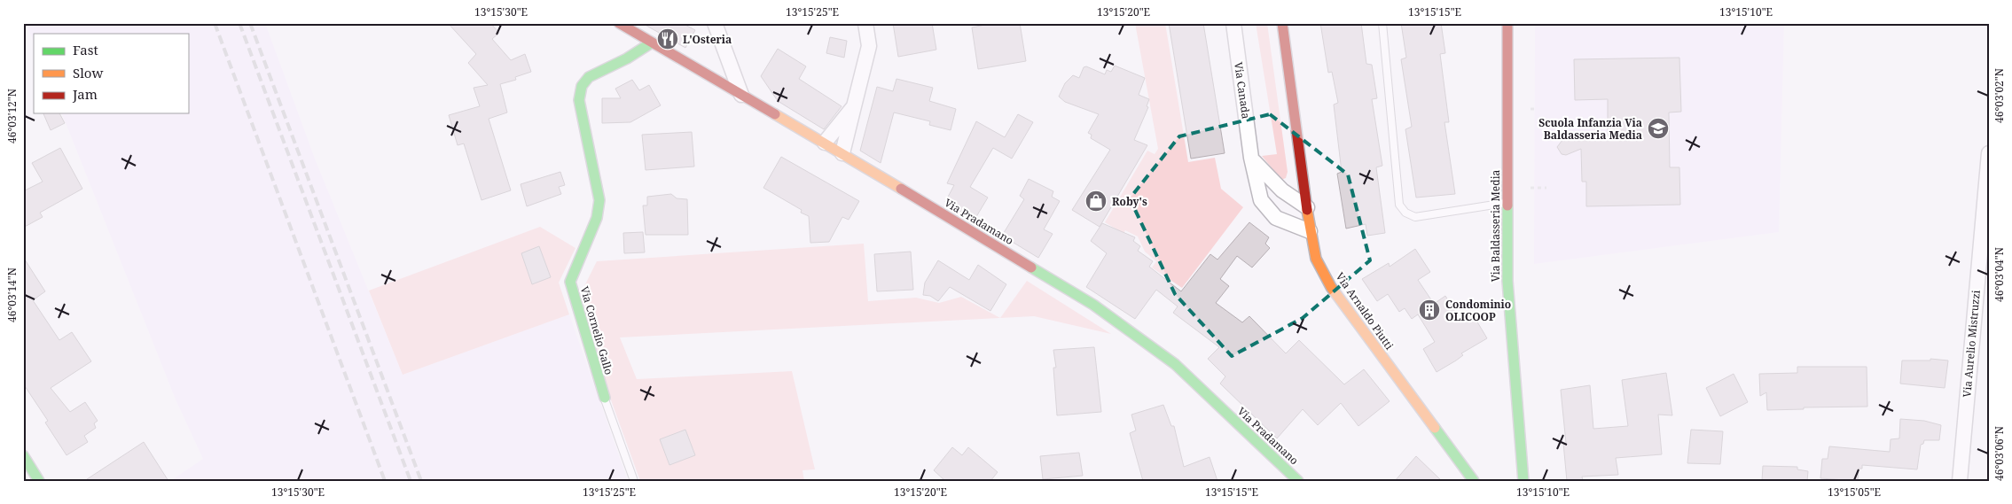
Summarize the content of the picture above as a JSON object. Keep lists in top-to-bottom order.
{
  "streets": {
    "street": [
      "Via Canada",
      "Via Pradamano",
      "Via Baldasseria Media",
      "Via Arnaldo Piutti",
      "Via Cornelio Gallo",
      "Via Aurelio Mistruzzi"
    ]
  },
  "crossings": [
    ["Via Canada", "Via Arnaldo Piutti"],
    ["Via Pradamano", "Via Cornelio Gallo"]
  ],
  "places": {
    "restaurant": ["L'Osteria"],
    "school or university": ["Scuola Infanzia Via Baldasseria Media"],
    "shop": ["Roby's"],
    "building": ["Condominio OLICOOP"]
  },
  "legend": ["Fast", "Slow", "Jam"],
  "coordinates": [
    "13°15'30\"E",
    "13°15'25\"E",
    "13°15'20\"E",
    "13°15'15\"E",
    "13°15'10\"E",
    "46°03'02\"N",
    "46°03'12\"N",
    "46°03'04\"N",
    "46°03'14\"N",
    "46°03'06\"N",
    "13°15'05\"E"
  ]
}
